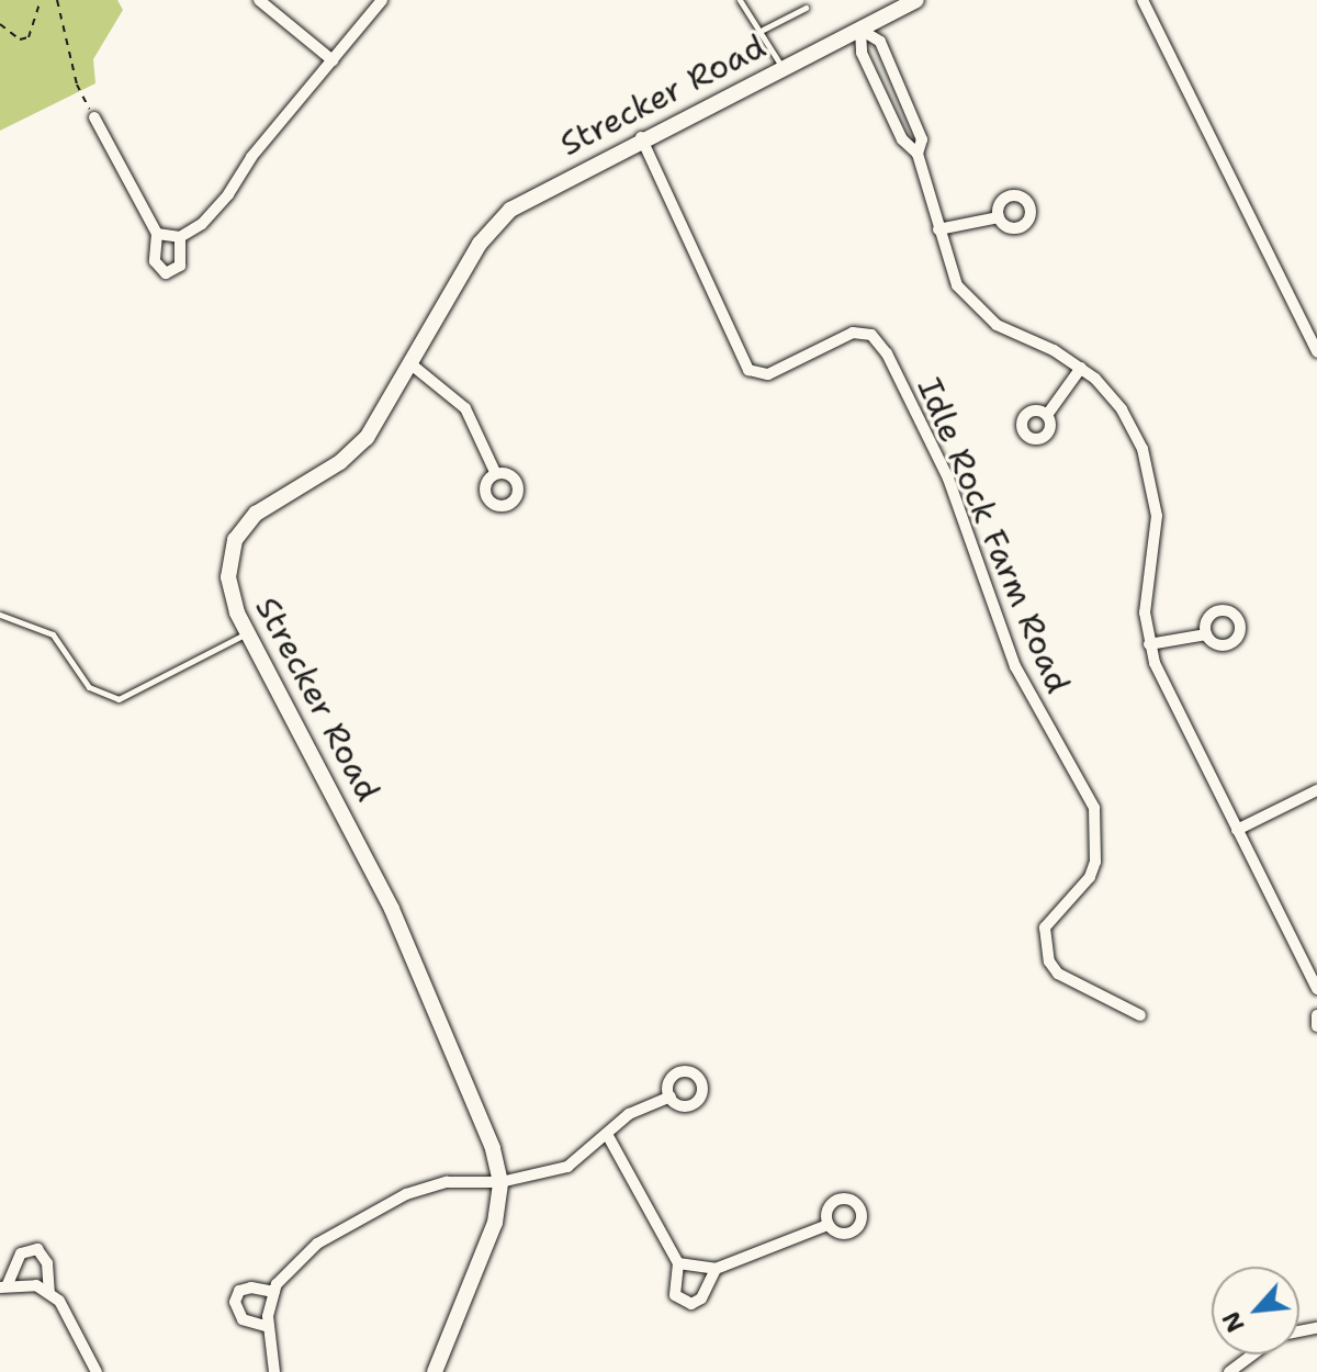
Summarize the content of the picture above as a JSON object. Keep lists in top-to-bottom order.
{
  "streets": {
    "street": ["Strecker Road", "Idle Rock Farm Road"]
  },
  "crossings": [
    ["Strecker Road", "Idle Rock Farm Road"]
  ],
  "north": "bottom left"
}
